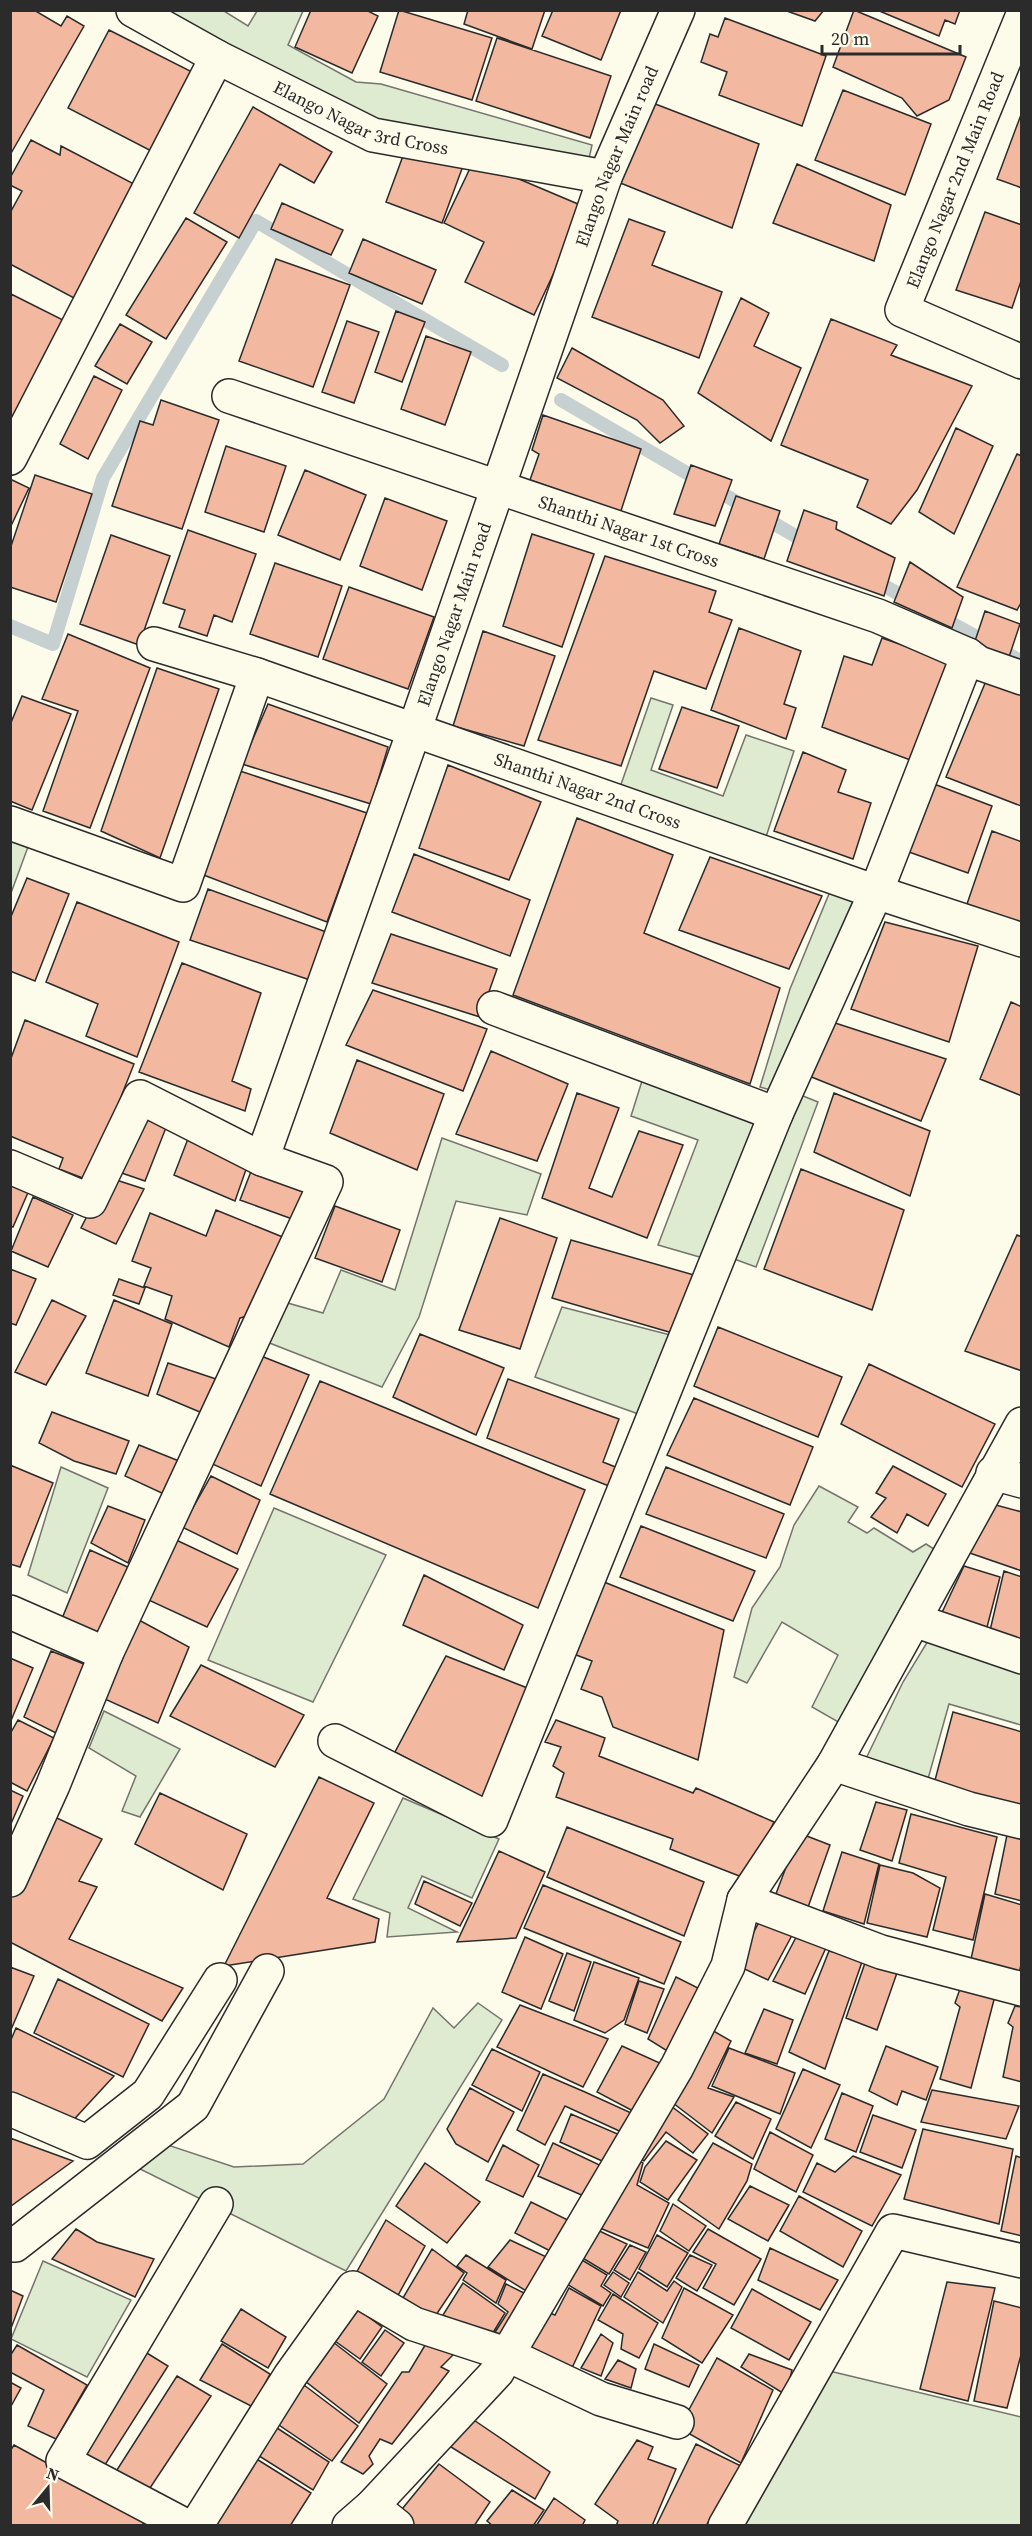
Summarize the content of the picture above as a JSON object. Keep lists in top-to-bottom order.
{
  "streets": {
    "street": [
      "Elango Nagar 3rd Cross",
      "Elango Nagar Main road",
      "Elango Nagar 2nd Main Road",
      "Shanthi Nagar 1st Cross",
      "Shanthi Nagar 2nd Cross"
    ]
  },
  "crossings": [
    ["Elango Nagar 3rd Cross", "Elango Nagar Main road"],
    ["Elango Nagar Main road", "Shanthi Nagar 1st Cross"],
    ["Elango Nagar Main road", "Shanthi Nagar 2nd Cross"]
  ],
  "scale_bar": "20 m",
  "north": "top"
}
